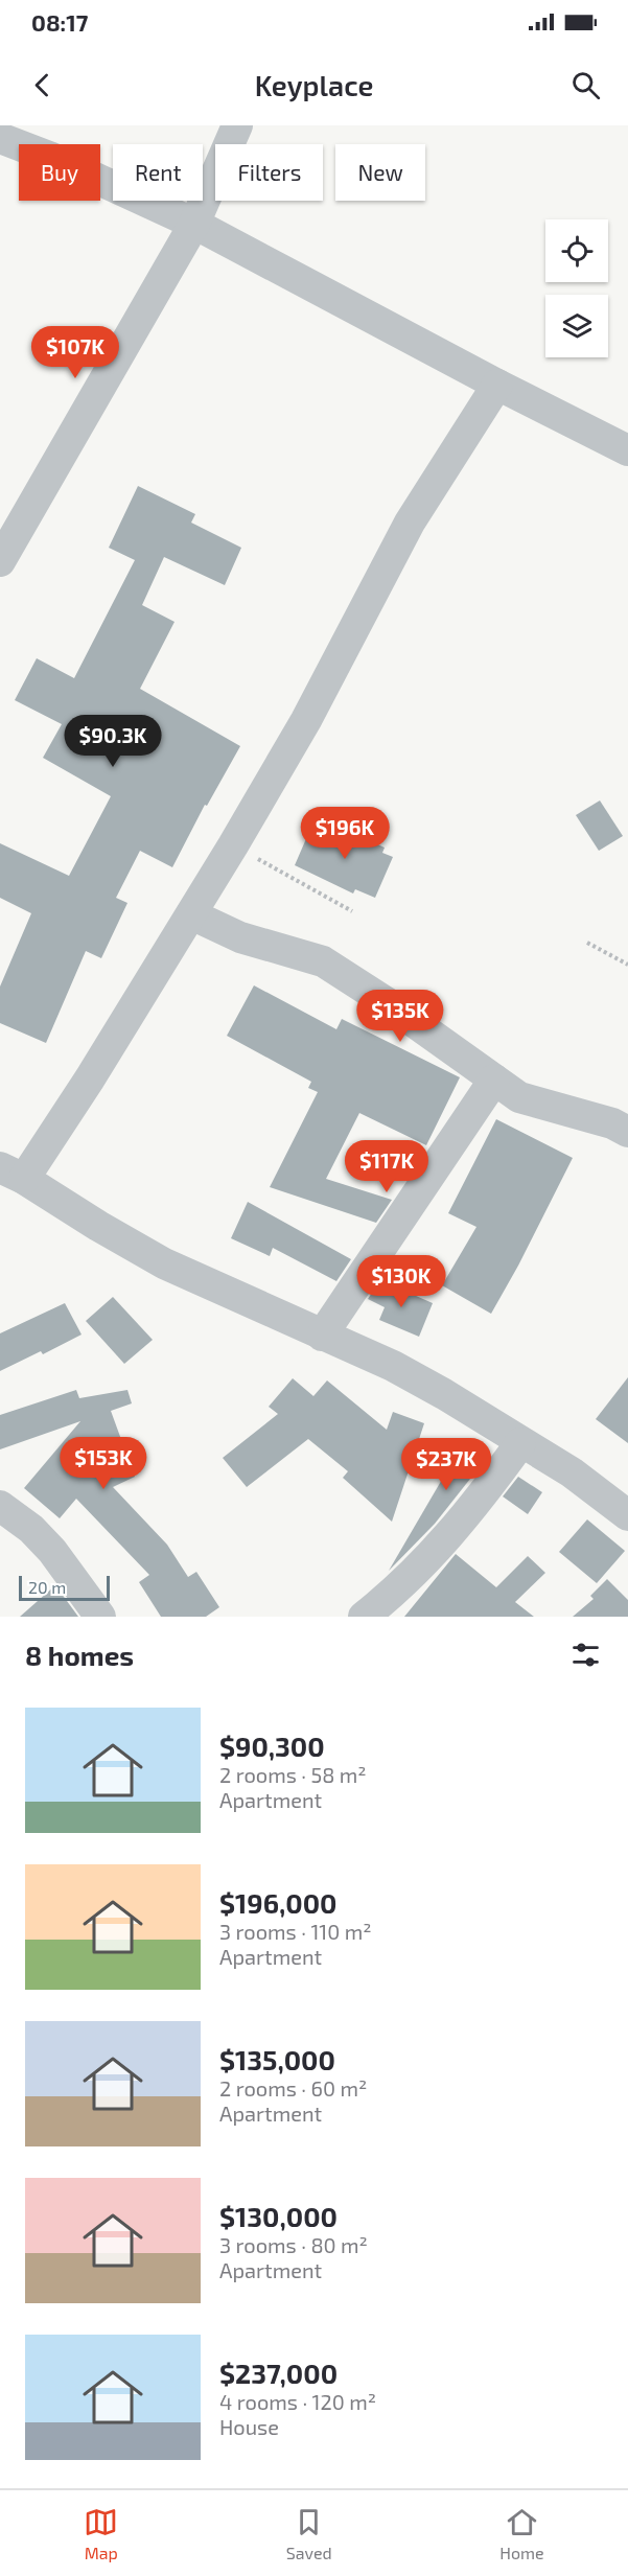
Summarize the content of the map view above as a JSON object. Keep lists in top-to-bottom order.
{
  "scale_bar": "20 m",
  "page": {
    "status": "08:17",
    "header": "Keyplace",
    "chip": [
      "Buy",
      "Rent",
      "Filters",
      "New"
    ],
    "price": [
      "$107K",
      "$90.3K",
      "$196K",
      "$135K",
      "$117K",
      "$130K",
      "$153K",
      "$237K"
    ],
    "scale": "20 m",
    "heading": "8 homes",
    "list": [
      {
        "name": "$90,300",
        "note": "2 rooms · 58 m² · Apartment"
      },
      {
        "name": "$196,000",
        "note": "3 rooms · 110 m² · Apartment"
      },
      {
        "name": "$135,000",
        "note": "2 rooms · 60 m² · Apartment"
      },
      {
        "name": "$130,000",
        "note": "3 rooms · 80 m² · Apartment"
      },
      {
        "name": "$237,000",
        "note": "4 rooms · 120 m² · House"
      }
    ],
    "tabs": ["Map", "Saved", "Home"]
  }
}
